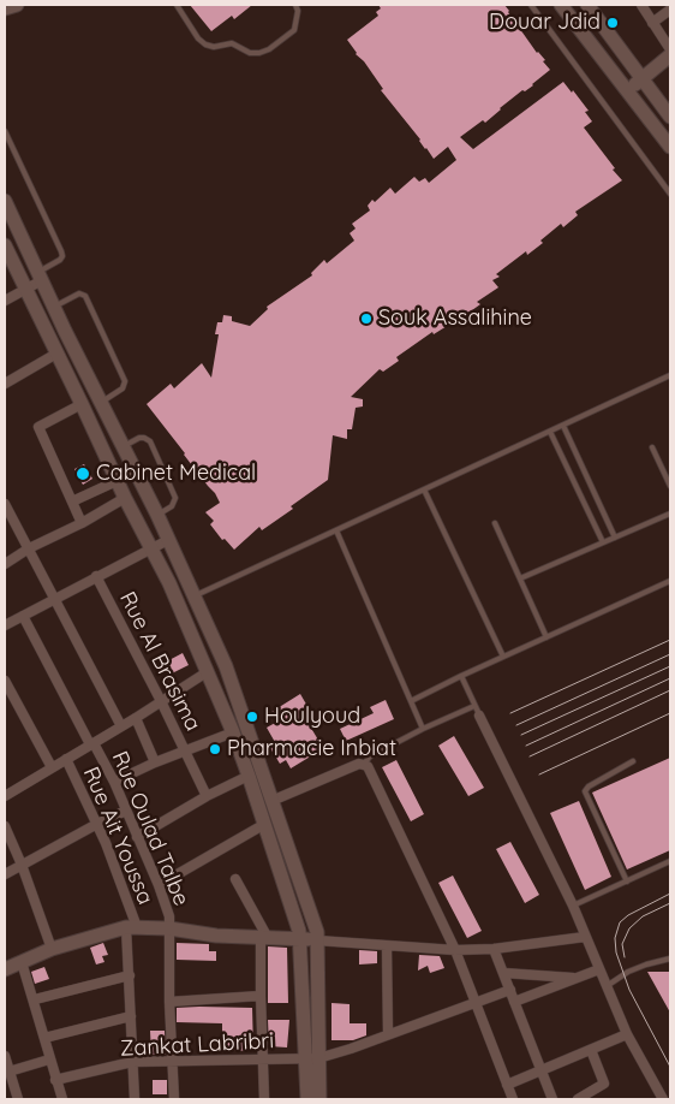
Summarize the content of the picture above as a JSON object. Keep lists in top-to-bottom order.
{
  "streets": {
    "street": [
      "Rue Al Brasima",
      "Rue Oulad Talbe",
      "Rue Ait Youssa",
      "Zankat Labribri"
    ]
  },
  "crossings": [
    ["Rue Oulad Talbe", "Zankat Labribri"],
    ["Rue Ait Youssa", "Zankat Labribri"]
  ],
  "places": [
    "Douar Jdid",
    "Souk Assalihine",
    "Cabinet Medical",
    "Houlyoud",
    "Pharmacie Inbiat"
  ]
}
